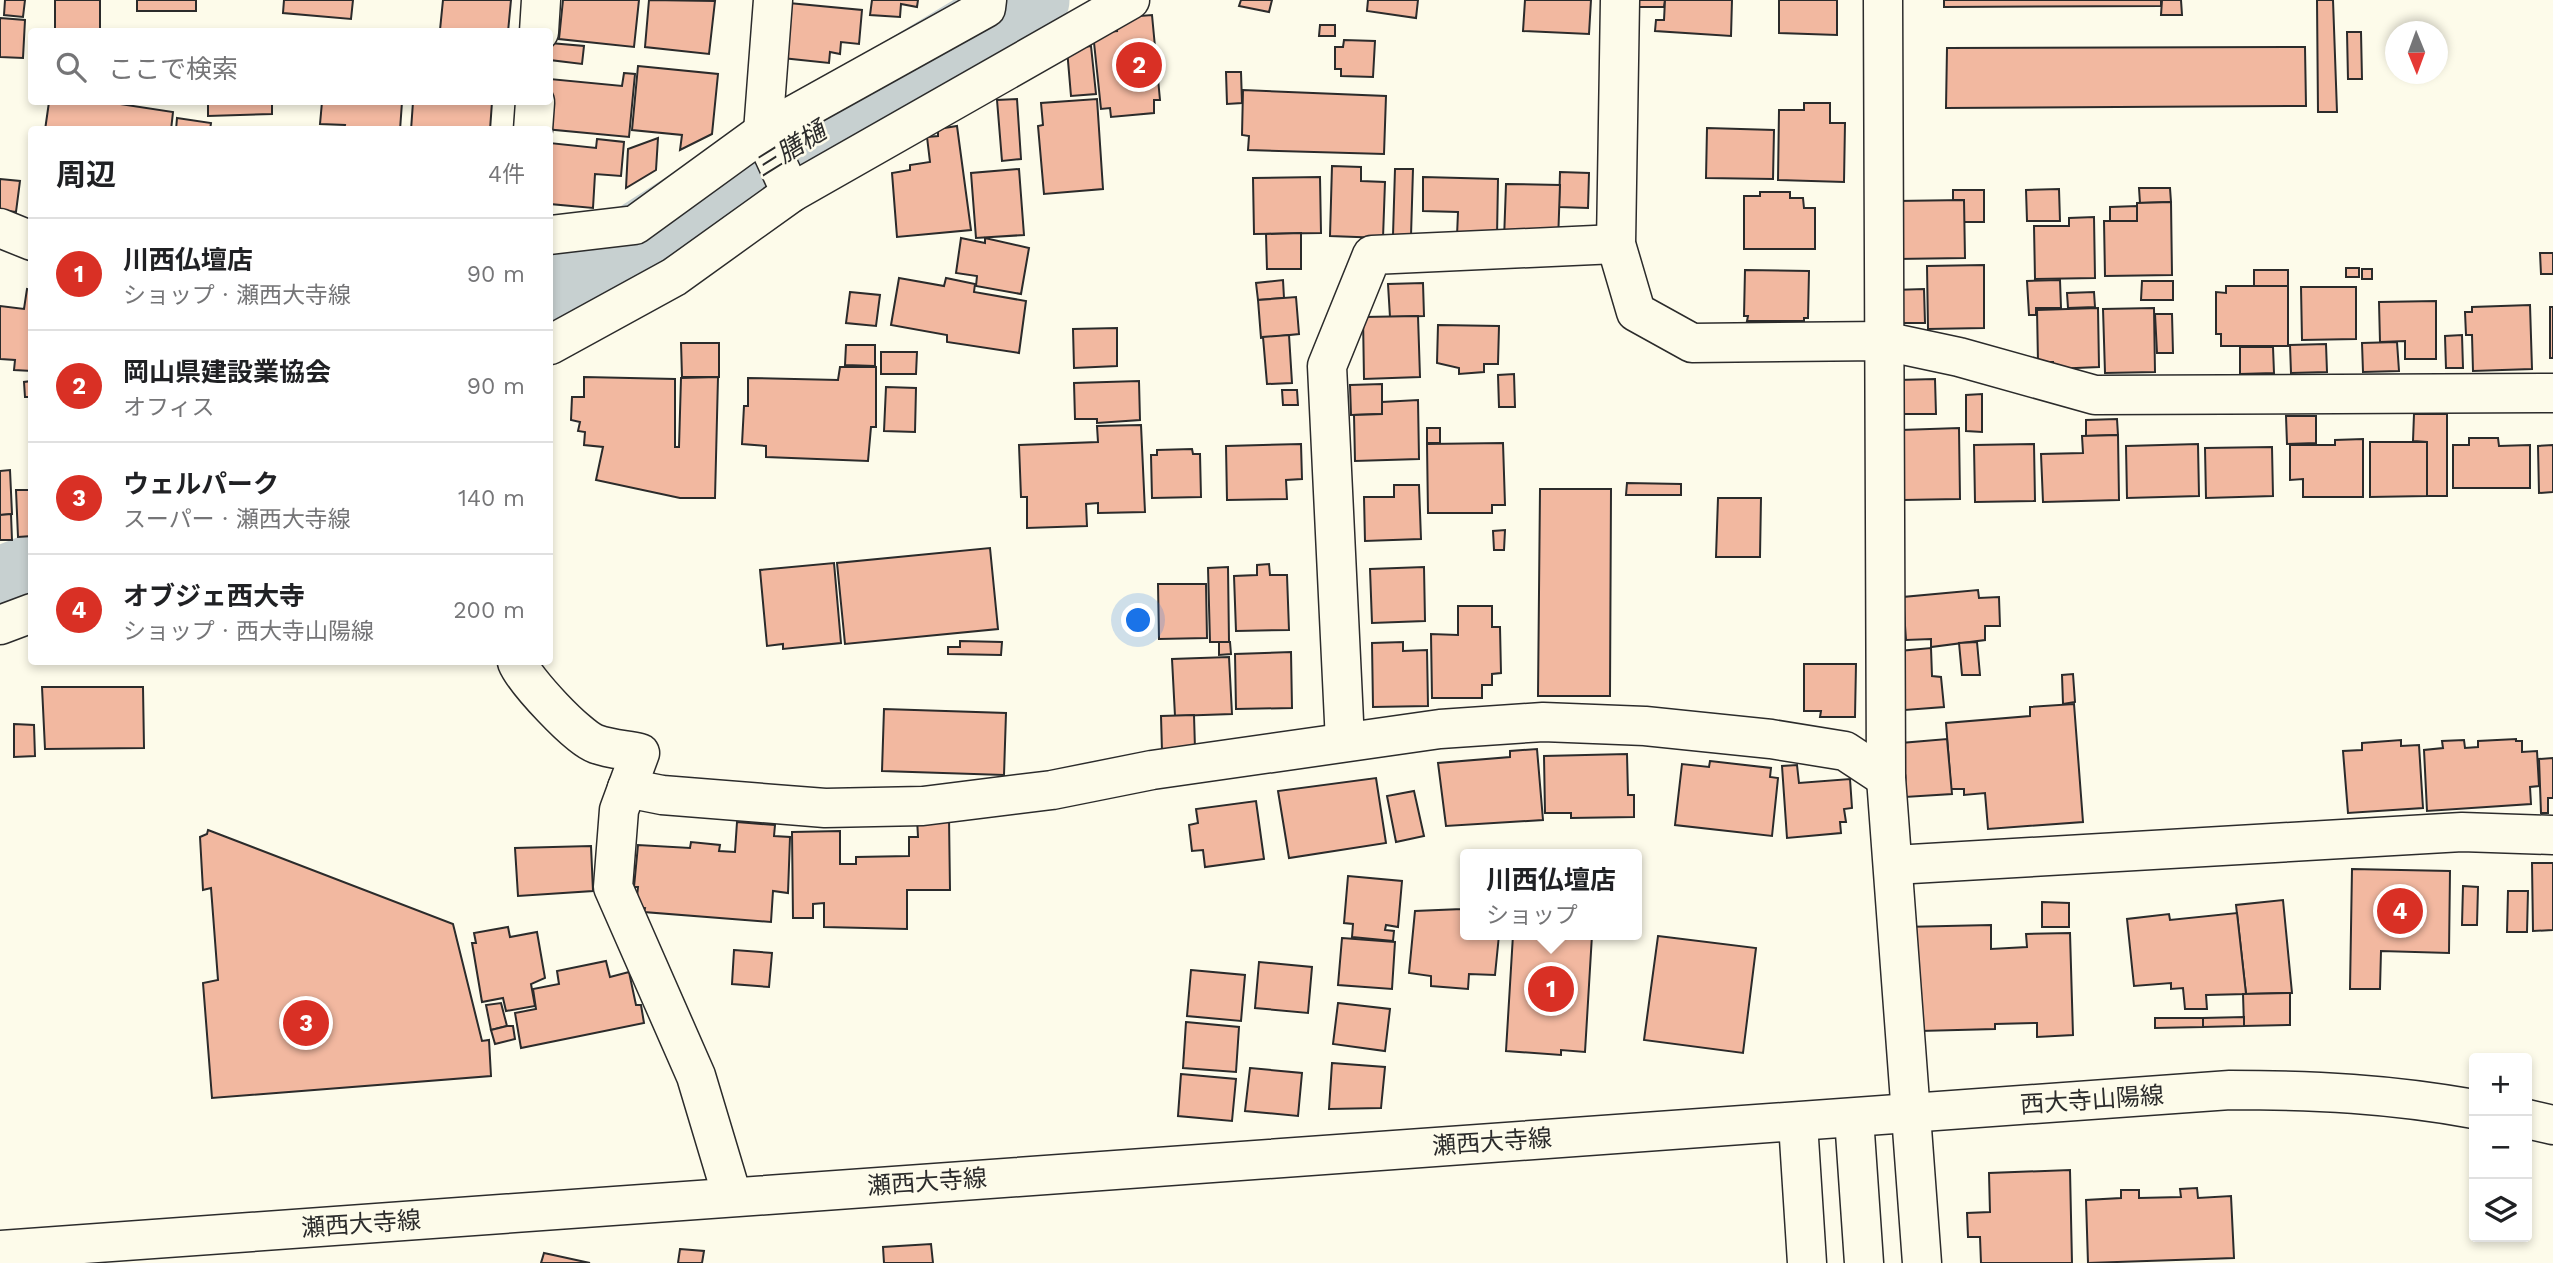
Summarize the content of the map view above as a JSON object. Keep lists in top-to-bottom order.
{
  "streets": {
    "street": ["西大寺山陽線", "瀬西大寺線"]
  },
  "crossings": [
    ["西大寺山陽線", "瀬西大寺線"]
  ],
  "water": ["三膳樋"],
  "north": "bottom",
  "page": {
    "search": "ここで検索",
    "pins": [
      "2",
      "4",
      "1",
      "3"
    ],
    "heading": ["周辺", "4件"],
    "list": [
      {
        "mark": "1",
        "name": "川西仏壇店",
        "note": "ショップ · 瀬西大寺線",
        "value": "90 m"
      },
      {
        "mark": "2",
        "name": "岡山県建設業協会",
        "note": "オフィス",
        "value": "90 m"
      },
      {
        "mark": "3",
        "name": "ウェルパーク",
        "note": "スーパー · 瀬西大寺線",
        "value": "140 m"
      },
      {
        "mark": "4",
        "name": "オブジェ西大寺",
        "note": "ショップ · 西大寺山陽線",
        "value": "200 m"
      }
    ],
    "popup": ["川西仏壇店", "ショップ"],
    "map_buttons": ["+", "−"]
  }
}
